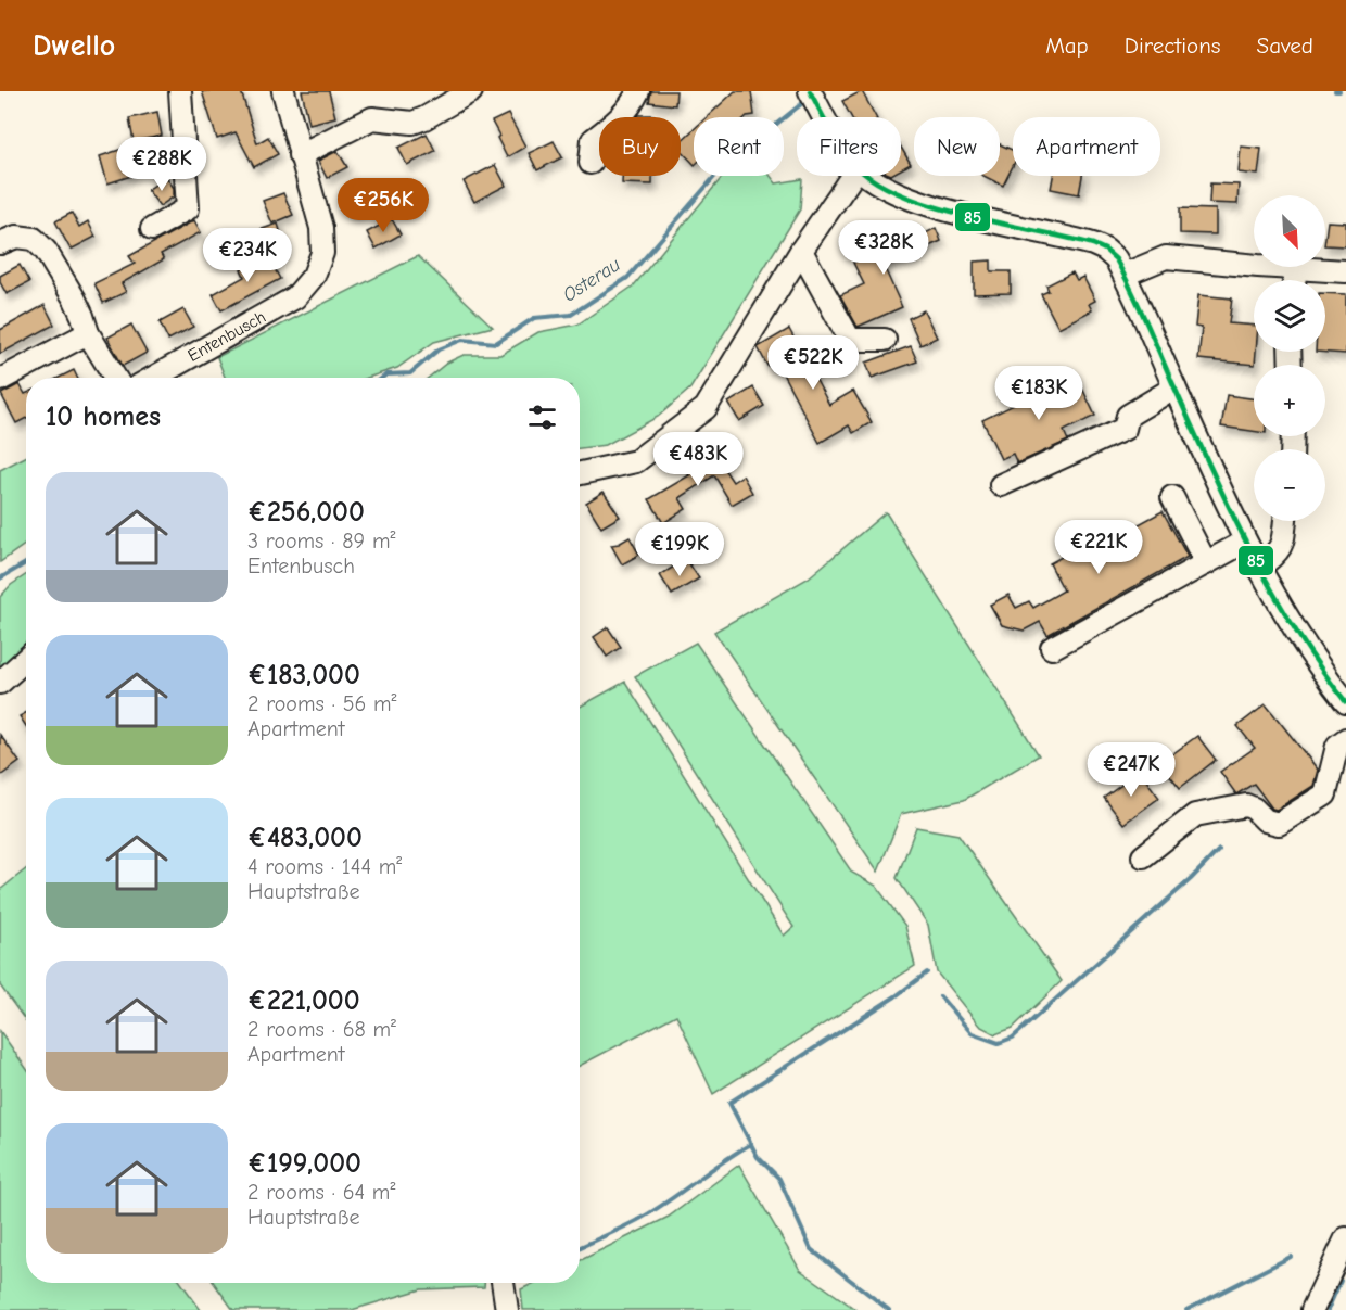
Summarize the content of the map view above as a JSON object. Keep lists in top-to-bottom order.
{
  "streets": {
    "street": ["Entenbusch"]
  },
  "water": ["Osterau"],
  "lines": ["transit line 85"],
  "north": "bottom right",
  "page": {
    "header": "Dwello",
    "nav": ["Map", "Directions", "Saved"],
    "chip": [
      "Buy",
      "Rent",
      "Filters",
      "New",
      "Apartment"
    ],
    "price": [
      "€288K",
      "€256K",
      "€328K",
      "€234K",
      "€522K",
      "€183K",
      "€483K",
      "€221K",
      "€199K",
      "€247K"
    ],
    "map_buttons": ["+", "−"],
    "heading": "10 homes",
    "list": [
      {
        "name": "€256,000",
        "note": "3 rooms · 89 m² · Entenbusch"
      },
      {
        "name": "€183,000",
        "note": "2 rooms · 56 m² · Apartment"
      },
      {
        "name": "€483,000",
        "note": "4 rooms · 144 m² · Hauptstraße"
      },
      {
        "name": "€221,000",
        "note": "2 rooms · 68 m² · Apartment"
      },
      {
        "name": "€199,000",
        "note": "2 rooms · 64 m² · Hauptstraße"
      }
    ]
  }
}
